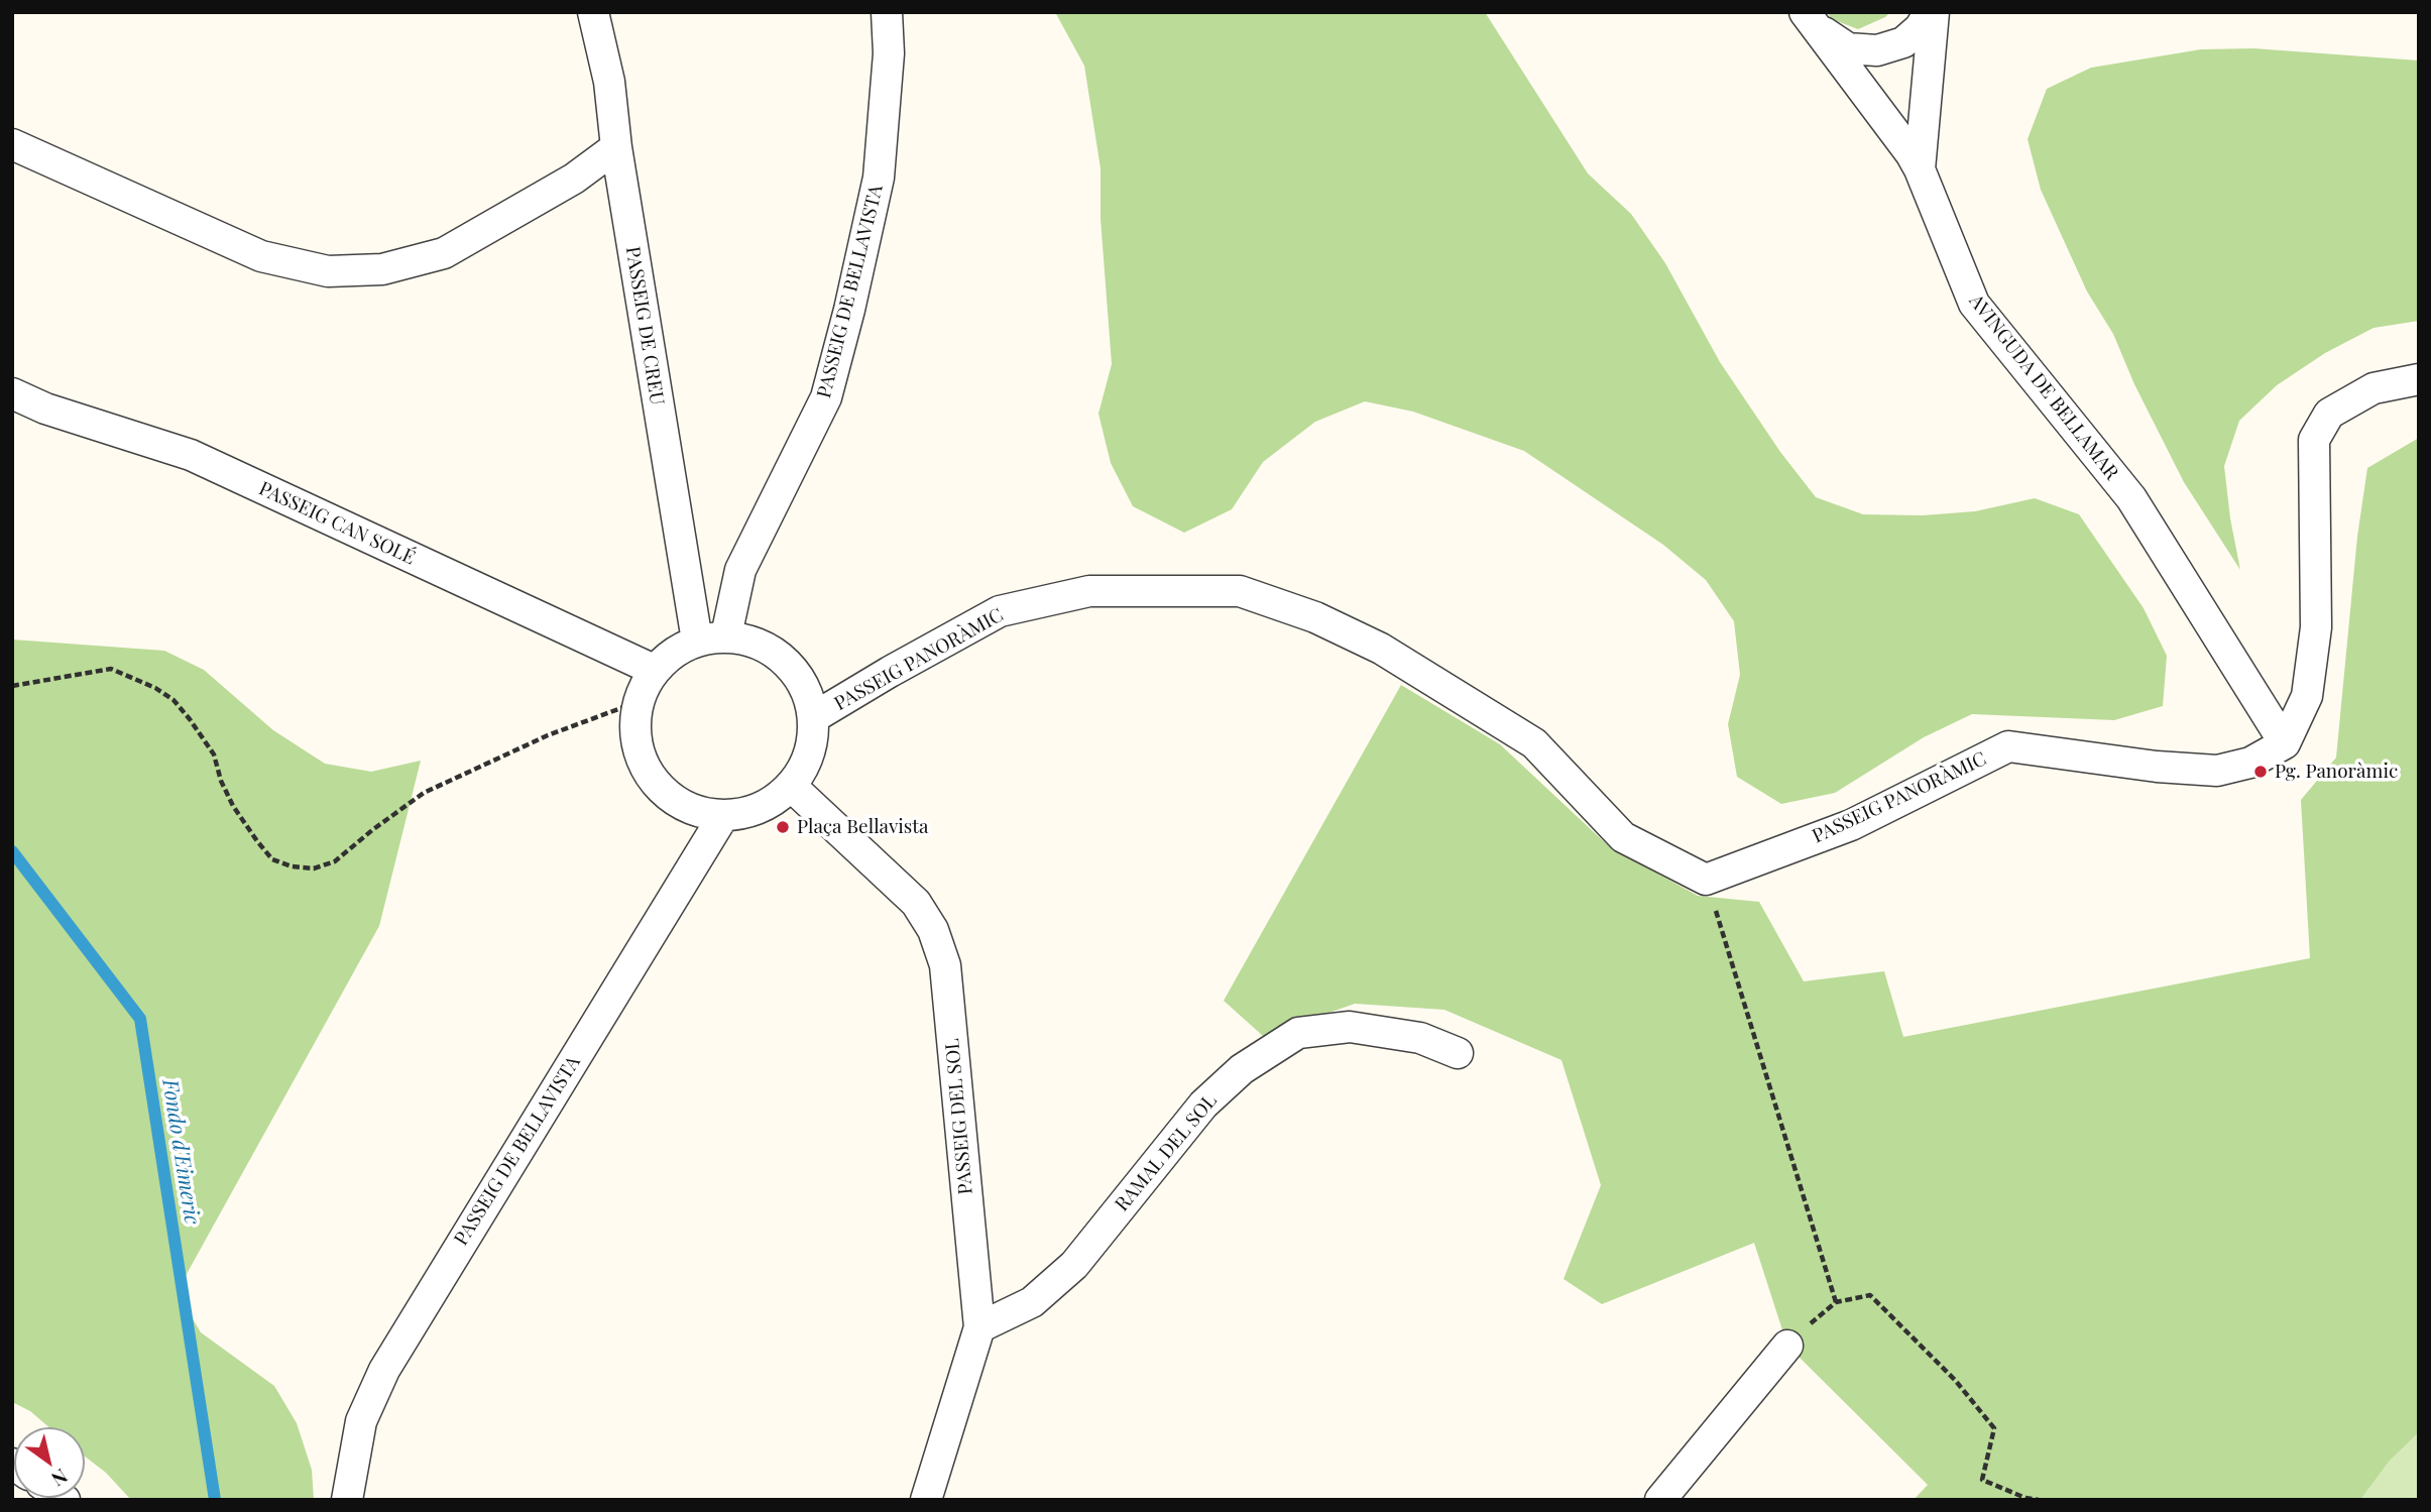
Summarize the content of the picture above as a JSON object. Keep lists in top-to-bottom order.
{
  "streets": {
    "street": [
      "PASSEIG DE BELLAVISTA",
      "PASSEIG DE CREU",
      "AVINGUDA DE BELLAMAR",
      "PASSEIG CAN SOLÉ",
      "PASSEIG PANORÀMIC",
      "PASSEIG DEL SOL",
      "RAMAL DEL SOL"
    ]
  },
  "crossings": [
    ["PASSEIG DE BELLAVISTA", "PASSEIG DE CREU"],
    ["PASSEIG DE BELLAVISTA", "PASSEIG CAN SOLÉ"],
    ["PASSEIG DE BELLAVISTA", "PASSEIG PANORÀMIC"],
    ["PASSEIG DE BELLAVISTA", "PASSEIG DEL SOL"],
    ["PASSEIG DE CREU", "PASSEIG CAN SOLÉ"],
    ["PASSEIG DE CREU", "PASSEIG PANORÀMIC"],
    ["PASSEIG DE CREU", "PASSEIG DEL SOL"],
    ["AVINGUDA DE BELLAMAR", "PASSEIG PANORÀMIC"],
    ["PASSEIG CAN SOLÉ", "PASSEIG PANORÀMIC"],
    ["PASSEIG CAN SOLÉ", "PASSEIG DEL SOL"],
    ["PASSEIG PANORÀMIC", "PASSEIG DEL SOL"],
    ["PASSEIG DEL SOL", "RAMAL DEL SOL"]
  ],
  "water": ["Fondo d'Eimeric"],
  "places": ["Pg. Panoràmic", "Plaça Bellavista"],
  "north": "bottom right"
}
